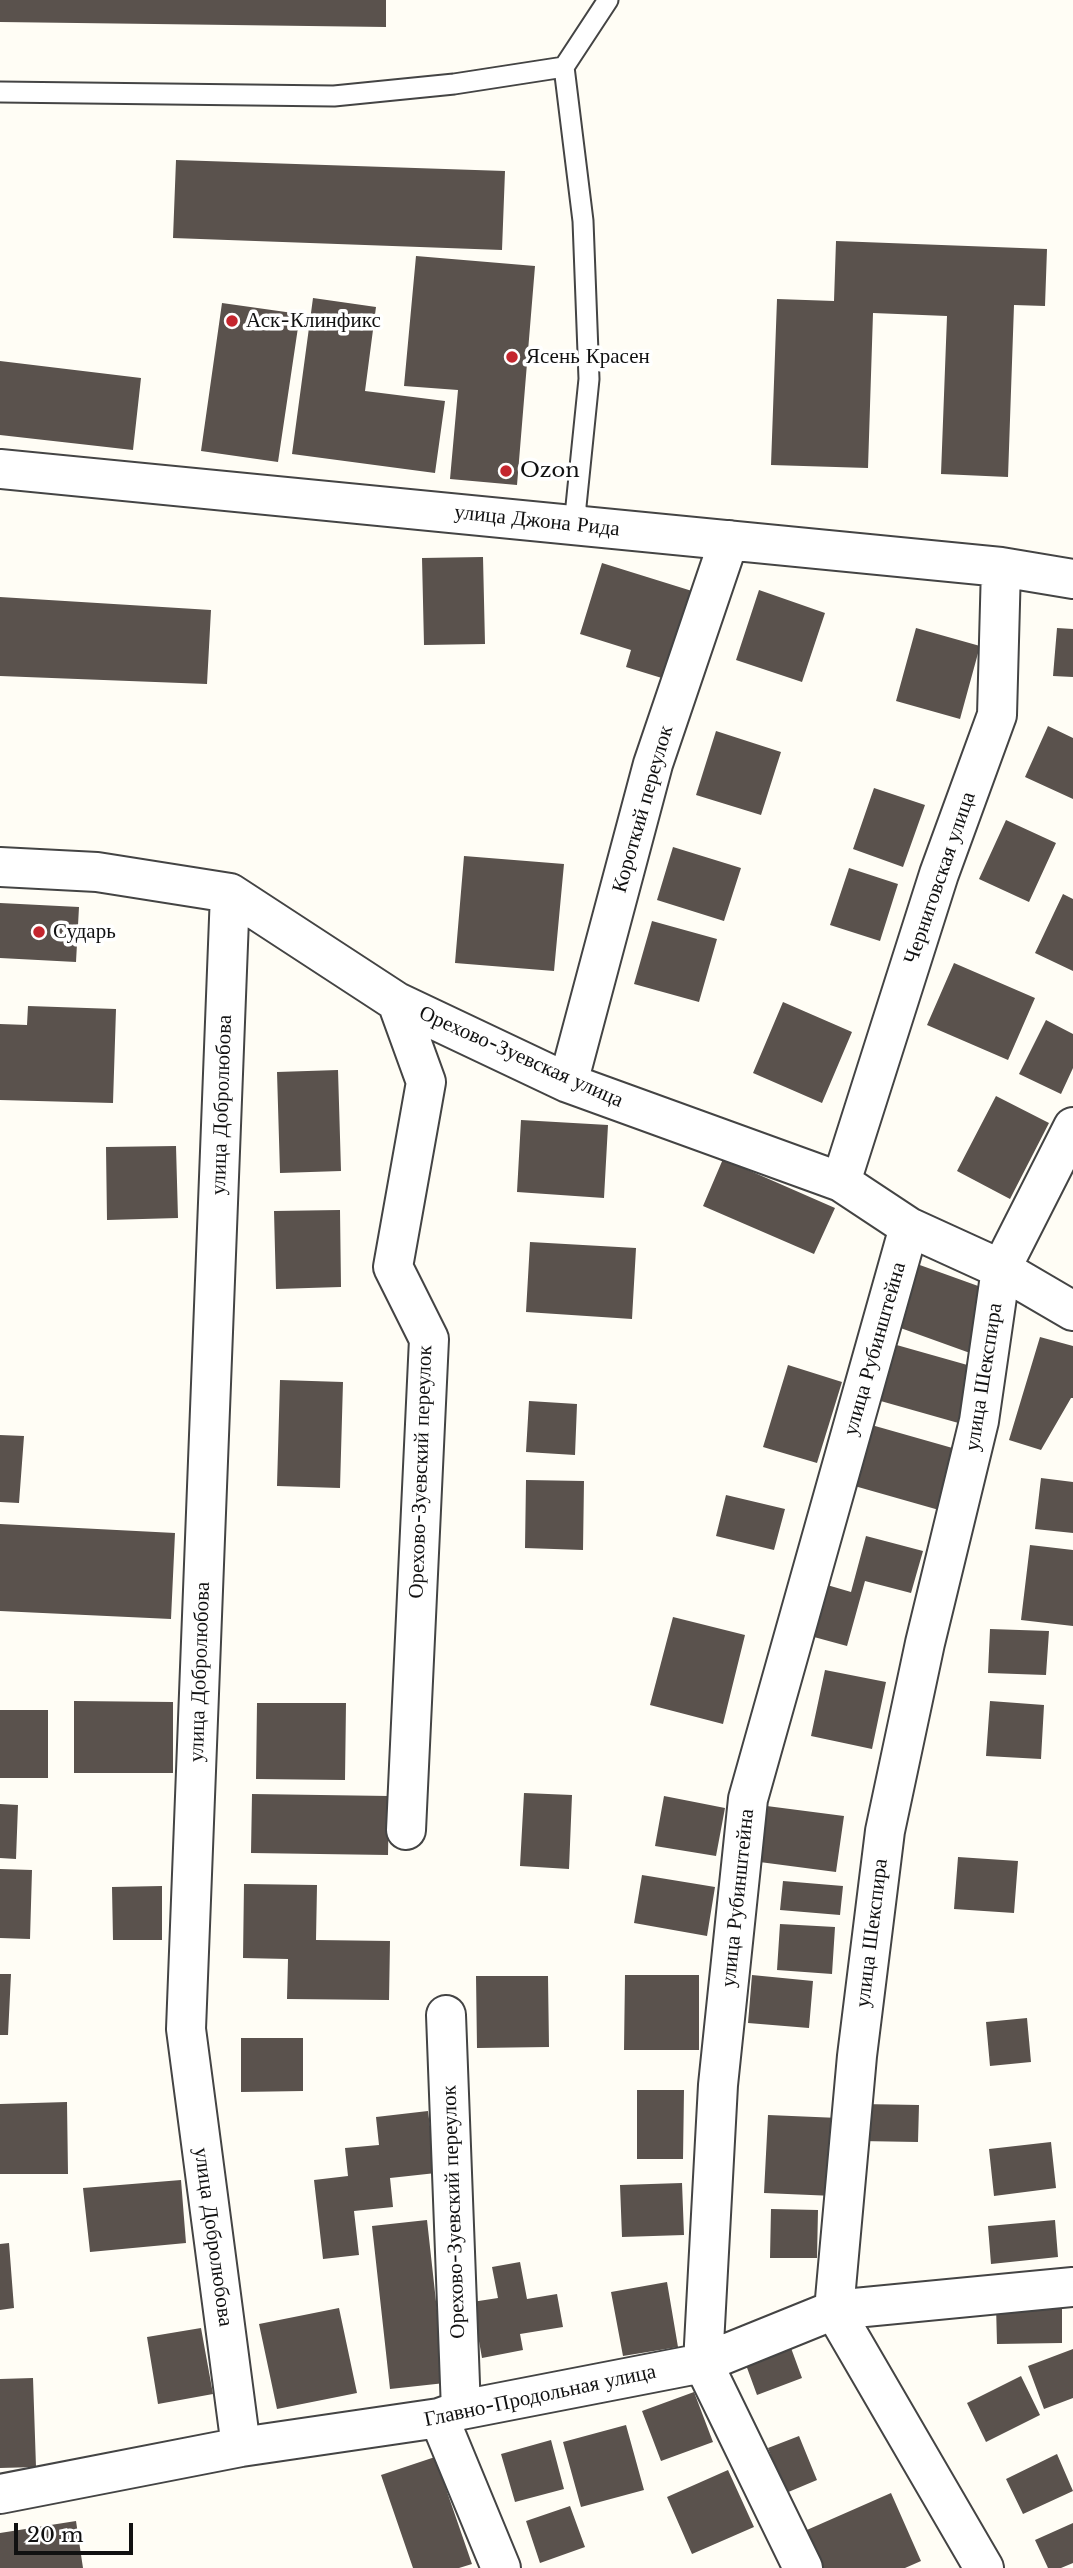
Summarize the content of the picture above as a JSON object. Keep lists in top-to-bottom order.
{
  "streets": {
    "street": [
      "улица Джона Рида",
      "Короткий переулок",
      "Черниговская улица",
      "Орехово-Зуевская улица",
      "улица Добролюбова",
      "улица Рубинштейна",
      "улица Шекспира",
      "Орехово-Зуевский переулок",
      "Главно-Продольная улица"
    ]
  },
  "crossings": [
    ["улица Джона Рида", "Короткий переулок"],
    ["улица Джона Рида", "Черниговская улица"],
    ["Короткий переулок", "Орехово-Зуевская улица"],
    ["Черниговская улица", "Орехово-Зуевская улица"],
    ["Орехово-Зуевская улица", "улица Добролюбова"],
    ["Орехово-Зуевская улица", "улица Рубинштейна"],
    ["Орехово-Зуевская улица", "улица Шекспира"],
    ["Орехово-Зуевская улица", "Орехово-Зуевский переулок"],
    ["улица Добролюбова", "Главно-Продольная улица"],
    ["улица Рубинштейна", "Главно-Продольная улица"],
    ["улица Шекспира", "Главно-Продольная улица"],
    ["Орехово-Зуевский переулок", "Главно-Продольная улица"]
  ],
  "places": [
    "Аск-Клинфикс",
    "Ясень Красен",
    "Ozon",
    "Сударь"
  ],
  "scale_bar": "20 m"
}
